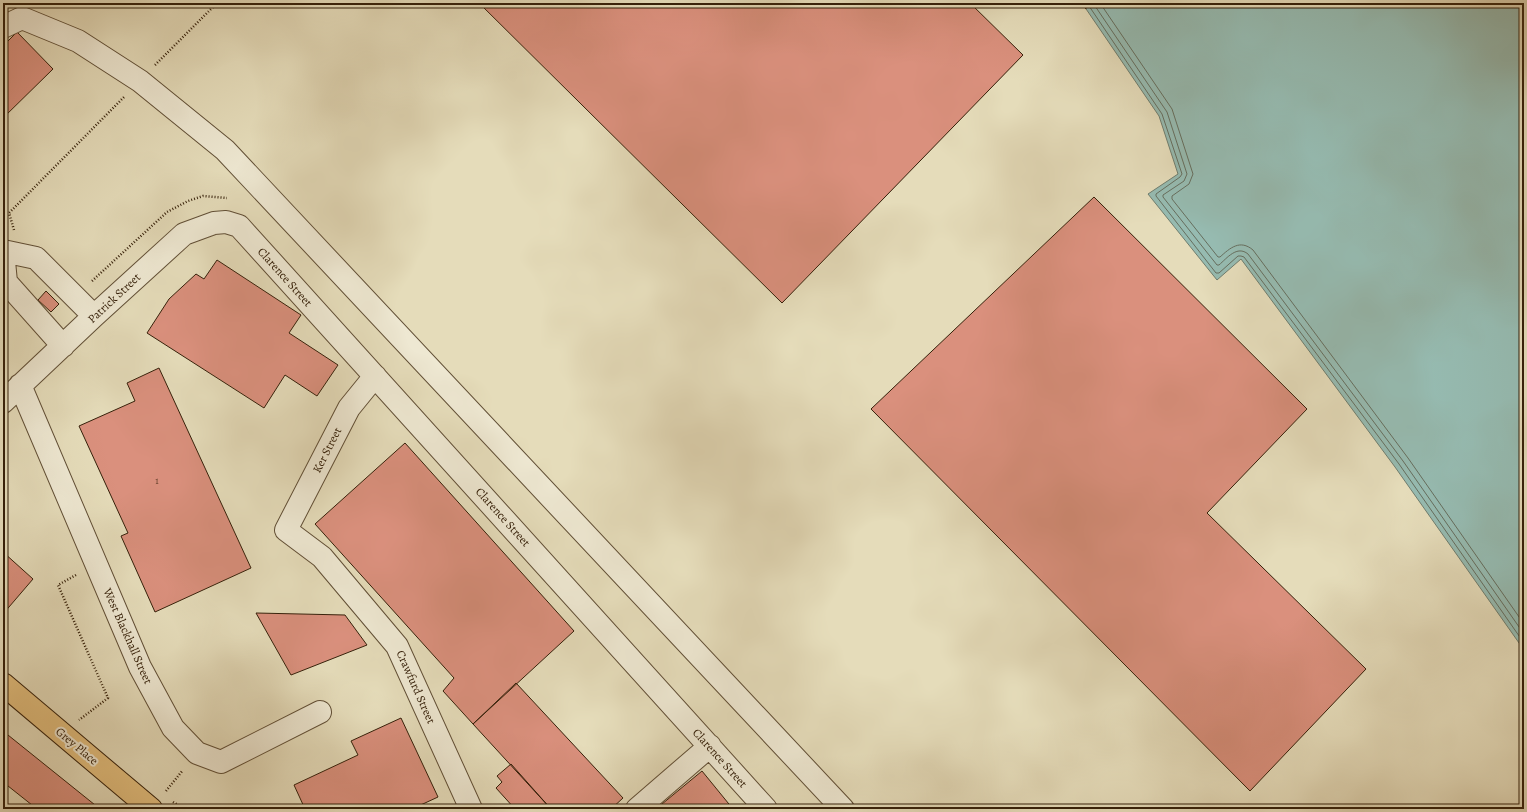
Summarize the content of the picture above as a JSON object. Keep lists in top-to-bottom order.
{
  "streets": {
    "main road": ["Grey Place"],
    "street": [
      "Clarence Street",
      "Patrick Street",
      "Ker Street",
      "West Blackhall Street",
      "Crawfurd Street"
    ]
  },
  "crossings": [
    ["Clarence Street", "Patrick Street"],
    ["Clarence Street", "Ker Street"],
    ["Patrick Street", "West Blackhall Street"],
    ["Ker Street", "Crawfurd Street"]
  ],
  "house_numbers": ["1"]
}
